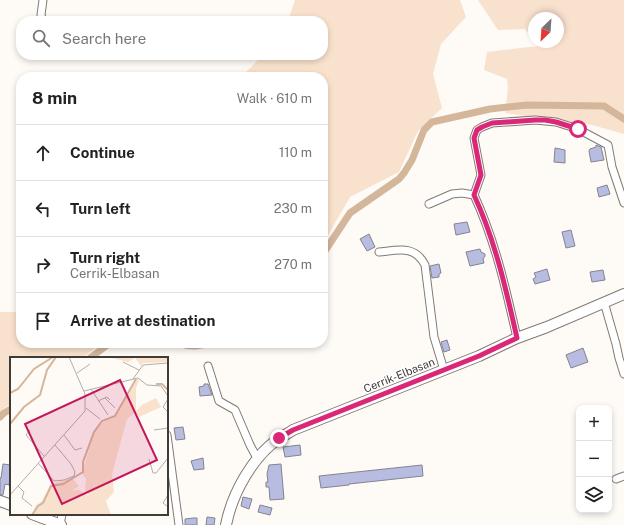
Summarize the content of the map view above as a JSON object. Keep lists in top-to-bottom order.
{
  "streets": {
    "main road": ["Cerrik-Elbasan"]
  },
  "north": "bottom left",
  "page": {
    "search": "Search here",
    "heading": ["8 min", "Walk · 610 m"],
    "list": [
      ["Continue", "110 m"],
      ["Turn left", "230 m"],
      ["Turn right", "Cerrik-Elbasan", "270 m"],
      "Arrive at destination"
    ],
    "map_buttons": ["+", "−"]
  }
}
